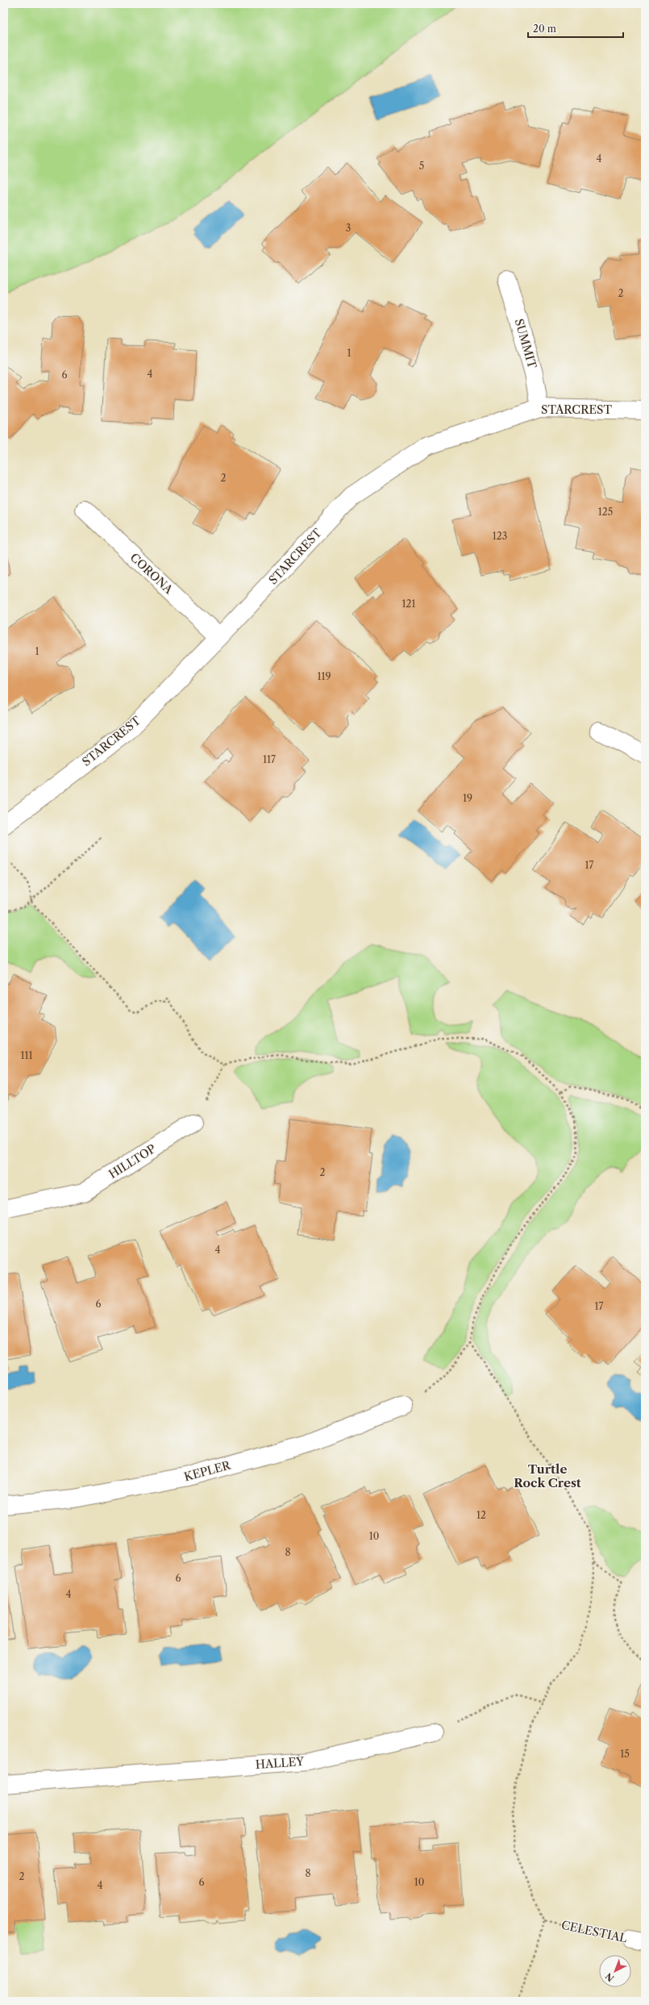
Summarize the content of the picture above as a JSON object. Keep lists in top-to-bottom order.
{
  "streets": {
    "street": [
      "SUMMIT",
      "STARCREST",
      "CORONA",
      "HILLTOP",
      "KEPLER",
      "HALLEY"
    ],
    "path": ["CELESTIAL"]
  },
  "crossings": [
    ["SUMMIT", "STARCREST"],
    ["STARCREST", "CORONA"]
  ],
  "districts": ["Turtle Rock Crest"],
  "house_numbers": [
    "4",
    "5",
    "3",
    "2",
    "1",
    "4",
    "6",
    "2",
    "125",
    "123",
    "121",
    "1",
    "119",
    "117",
    "19",
    "17",
    "111",
    "2",
    "4",
    "6",
    "17",
    "12",
    "10",
    "8",
    "6",
    "4",
    "15",
    "8",
    "2",
    "6",
    "10",
    "4"
  ],
  "scale_bar": "20 m",
  "north": "bottom left"
}
